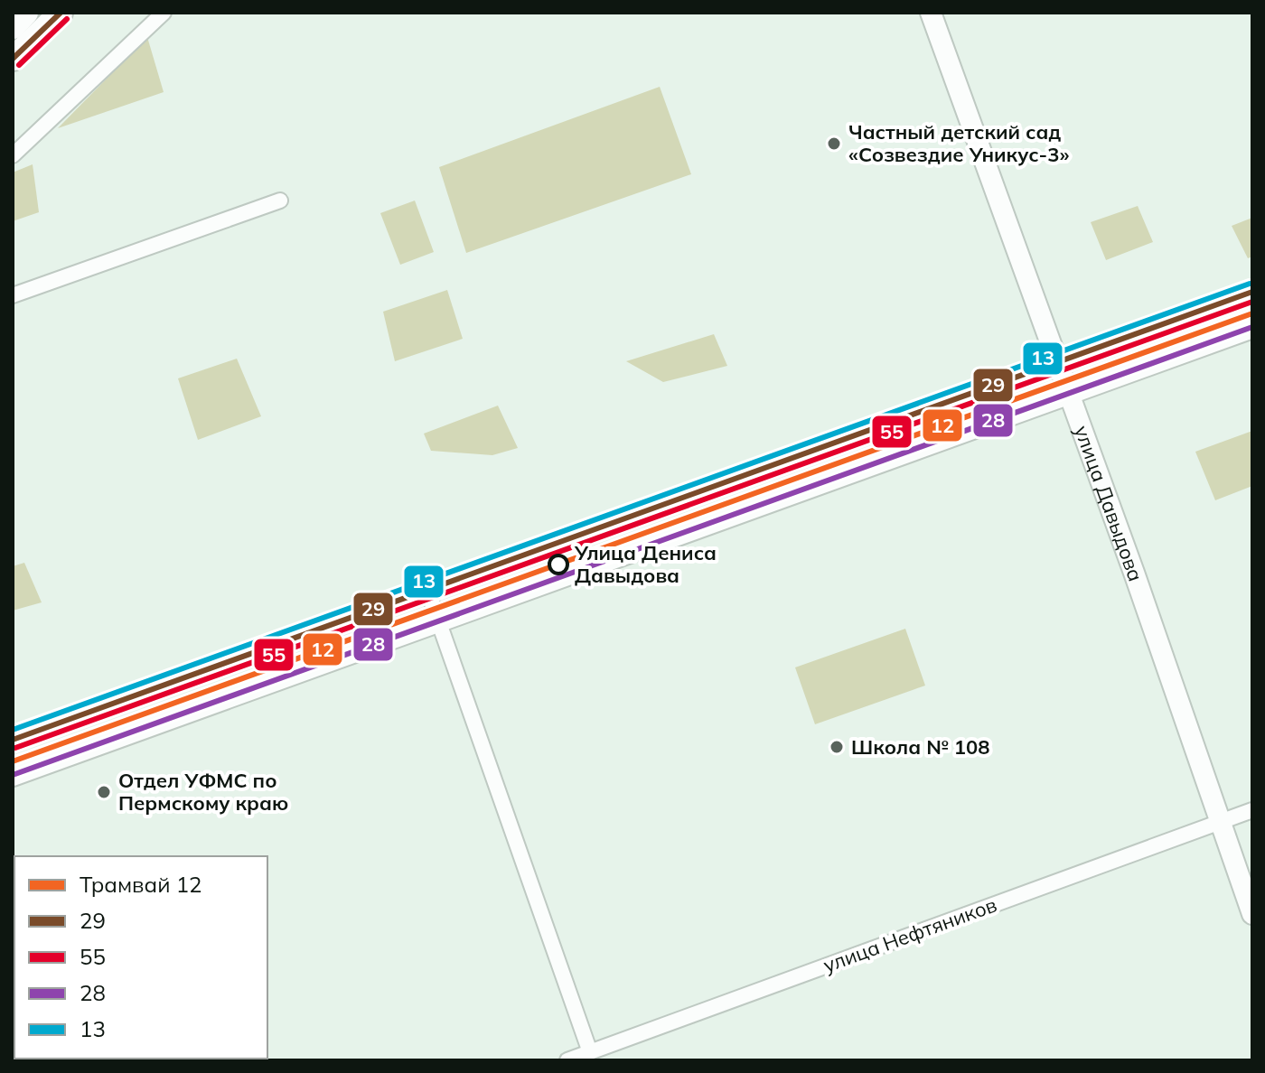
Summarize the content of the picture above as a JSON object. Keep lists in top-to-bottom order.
{
  "streets": {
    "street": ["улица Давыдова", "улица Нефтяников"]
  },
  "crossings": [
    ["улица Давыдова", "улица Нефтяников"]
  ],
  "places": [
    "Частный детский сад «Созвездие Уникус-3»",
    "Улица Дениса Давыдова",
    "Школа № 108",
    "Отдел УФМС по Пермскому краю"
  ],
  "lines": [
    "transit line 29",
    "transit line 55",
    "transit line 13",
    "tram line 12",
    "transit line 28"
  ],
  "legend": [
    "Трамвай 12",
    "29",
    "55",
    "28",
    "13"
  ]
}
